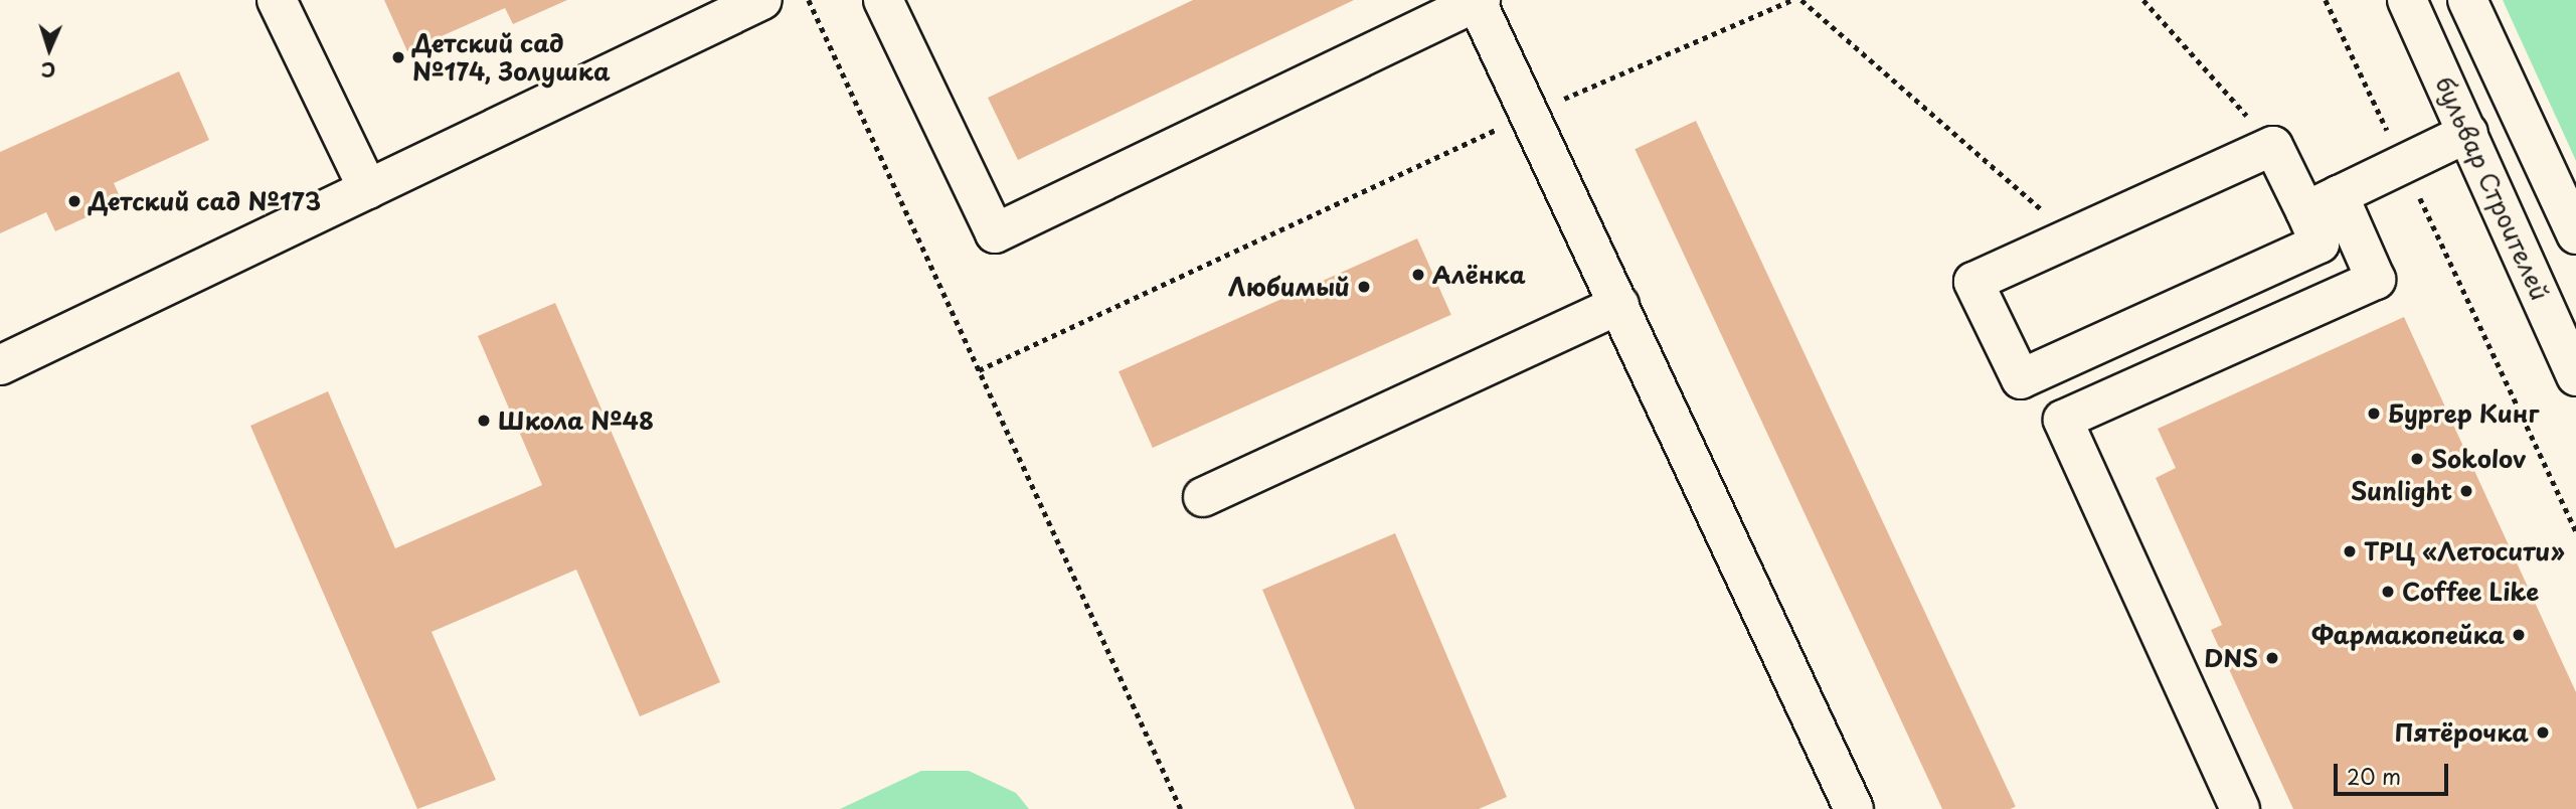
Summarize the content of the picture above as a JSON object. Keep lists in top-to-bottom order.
{
  "streets": {
    "main road": ["бульвар Строителей"]
  },
  "places": [
    "Детский сад №174, Золушка",
    "Детский сад №173",
    "Алёнка",
    "Любимый",
    "Бургер Кинг",
    "Школа №48",
    "Sokolov",
    "Sunlight",
    "ТРЦ «Летосити»",
    "Coffee Like",
    "Фармакопейка",
    "DNS",
    "Пятёрочка"
  ],
  "scale_bar": "20 m",
  "north": "bottom"
}
